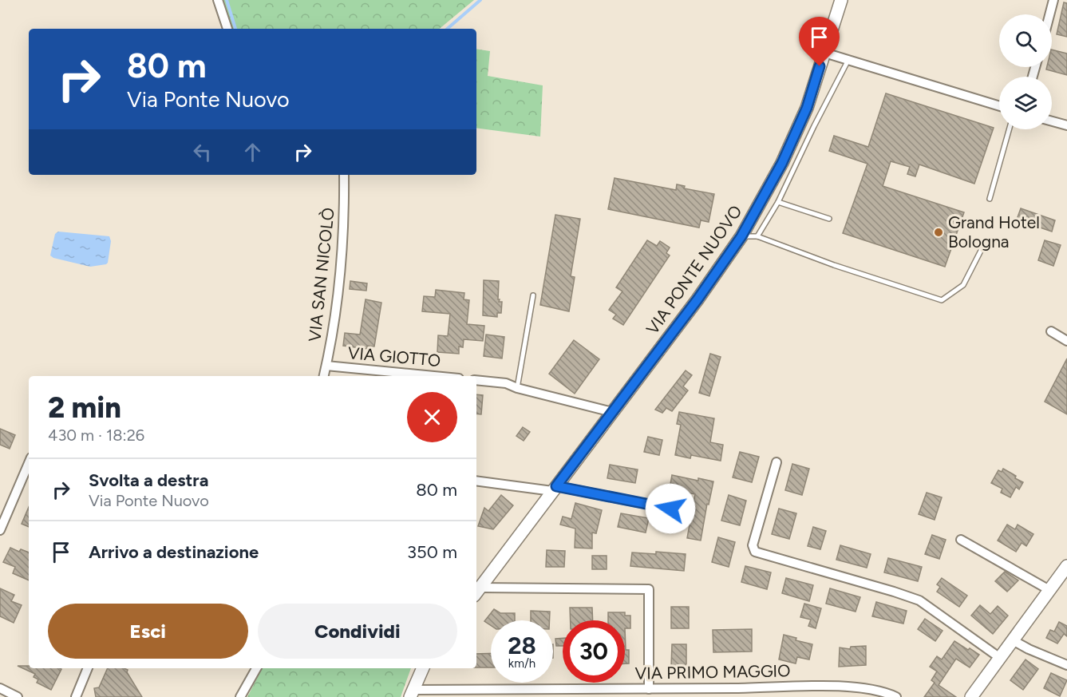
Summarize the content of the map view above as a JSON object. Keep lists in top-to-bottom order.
{
  "streets": {
    "main road": ["VIA PONTE NUOVO"],
    "street": ["VIA SAN NICOLÒ", "VIA GIOTTO", "VIA PRIMO MAGGIO"]
  },
  "crossings": [
    ["VIA SAN NICOLÒ", "VIA GIOTTO"]
  ],
  "places": ["Grand Hotel Bologna"],
  "page": {
    "turn": ["80 m", "Via Ponte Nuovo"],
    "heading": ["2 min", "430 m · 18:26"],
    "list": [
      {
        "name": "Svolta a destra",
        "note": "Via Ponte Nuovo",
        "value": "80 m"
      },
      {
        "name": "Arrivo a destinazione",
        "value": "350 m"
      }
    ],
    "buttons": ["Esci", "Condividi"],
    "speed": "28 km/h",
    "limit": "30"
  }
}
